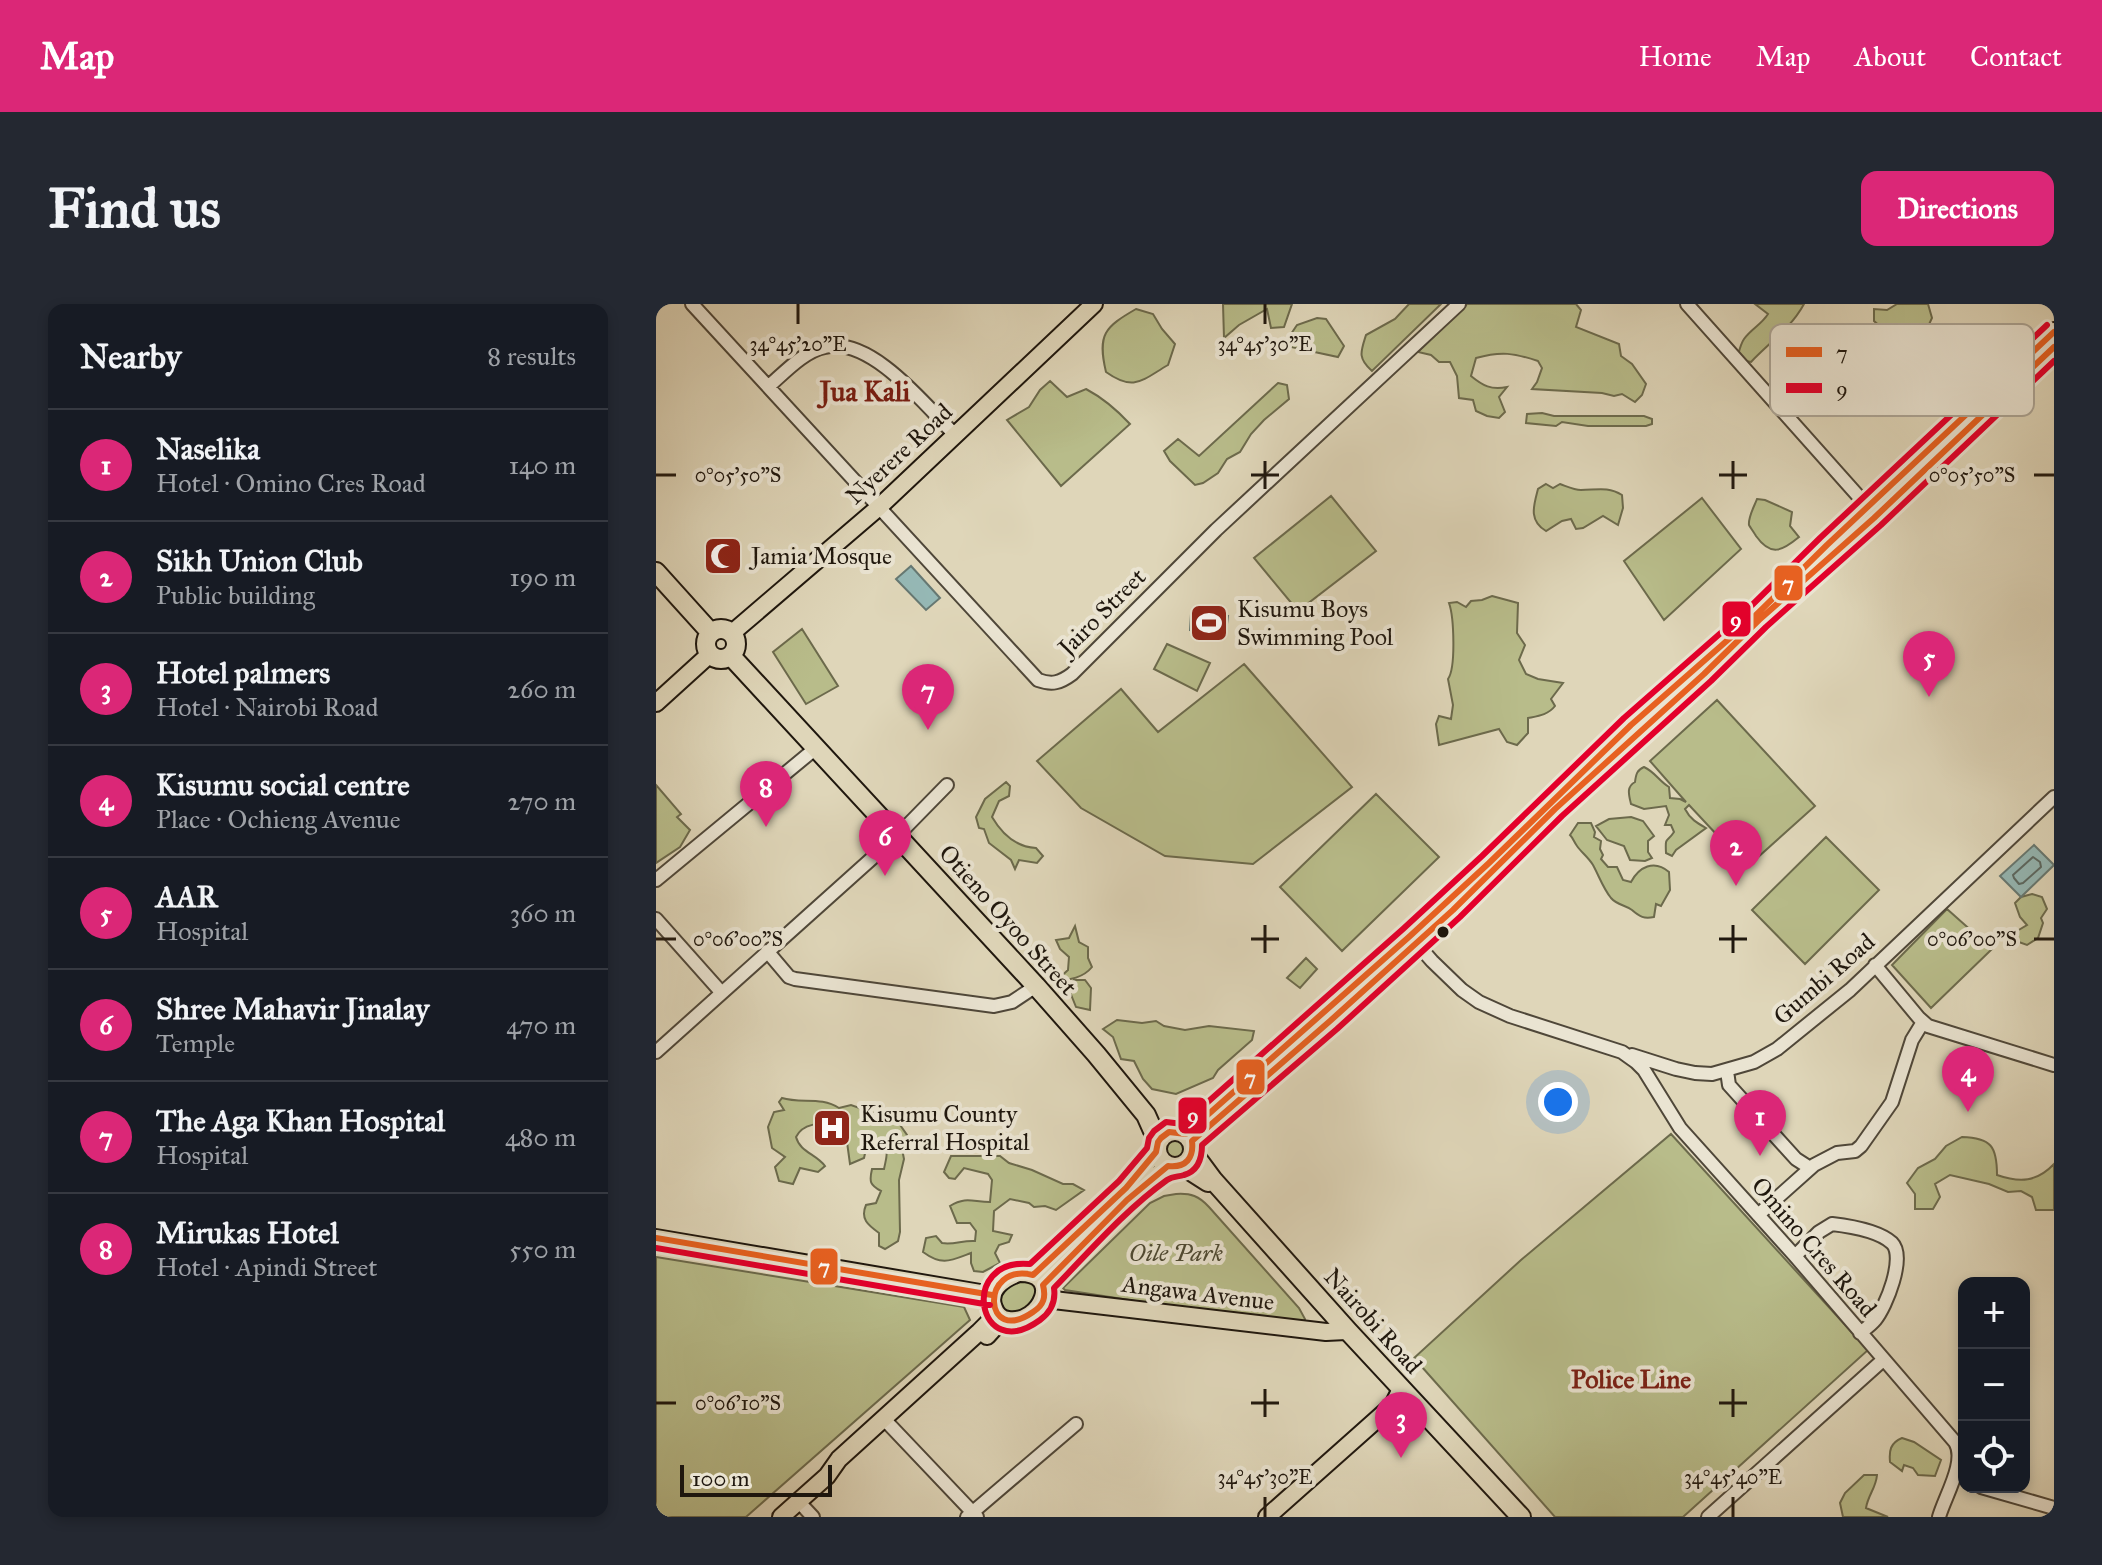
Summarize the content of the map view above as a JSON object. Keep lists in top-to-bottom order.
{
  "streets": {
    "highway": ["Otieno Oyoo Street", "Nairobi Road"],
    "main road": ["Nyerere Road", "Angawa Avenue"],
    "street": ["Jairo Street", "Gumbi Road", "Omino Cres Road"]
  },
  "crossings": [
    ["Nyerere Road", "Jairo Street"],
    ["Nyerere Road", "Otieno Oyoo Street"],
    ["Otieno Oyoo Street", "Nairobi Road"],
    ["Gumbi Road", "Omino Cres Road"],
    ["Angawa Avenue", "Nairobi Road"]
  ],
  "districts": ["Jua Kali", "Police Line"],
  "parks": ["Oile Park"],
  "places": {
    "mosque": ["Jamia Mosque"],
    "sports": ["Kisumu Boys Swimming Pool"],
    "hospital": ["Kisumu County Referral Hospital"]
  },
  "lines": ["transit line 9", "transit line 7"],
  "legend": ["7", "9"],
  "scale_bar": "100 m",
  "page": {
    "header": "Map",
    "nav": [
      "Home",
      "Map",
      "About",
      "Contact"
    ],
    "buttons": "Directions",
    "title": "Find us",
    "heading": ["Nearby", "8 results"],
    "list": [
      {
        "mark": "1",
        "name": "Naselika",
        "note": "Hotel · Omino Cres Road",
        "value": "140 m"
      },
      {
        "mark": "2",
        "name": "Sikh Union Club",
        "note": "Public building",
        "value": "190 m"
      },
      {
        "mark": "3",
        "name": "Hotel palmers",
        "note": "Hotel · Nairobi Road",
        "value": "260 m"
      },
      {
        "mark": "4",
        "name": "Kisumu social centre",
        "note": "Place · Ochieng Avenue",
        "value": "270 m"
      },
      {
        "mark": "5",
        "name": "AAR",
        "note": "Hospital",
        "value": "360 m"
      },
      {
        "mark": "6",
        "name": "Shree Mahavir Jinalay",
        "note": "Temple",
        "value": "470 m"
      },
      {
        "mark": "7",
        "name": "The Aga Khan Hospital",
        "note": "Hospital",
        "value": "480 m"
      },
      {
        "mark": "8",
        "name": "Mirukas Hotel",
        "note": "Hotel · Apindi Street",
        "value": "550 m"
      }
    ],
    "pins": [
      "5",
      "7",
      "8",
      "6",
      "2",
      "4",
      "1",
      "3"
    ],
    "map_buttons": ["+", "−"],
    "scale": "100 m"
  },
  "coordinates": [
    "34°45'20\"E",
    "34°45'30\"E",
    "0°05'50\"S",
    "0°06'00\"S",
    "0°06'10\"S",
    "34°45'40\"E"
  ]
}
